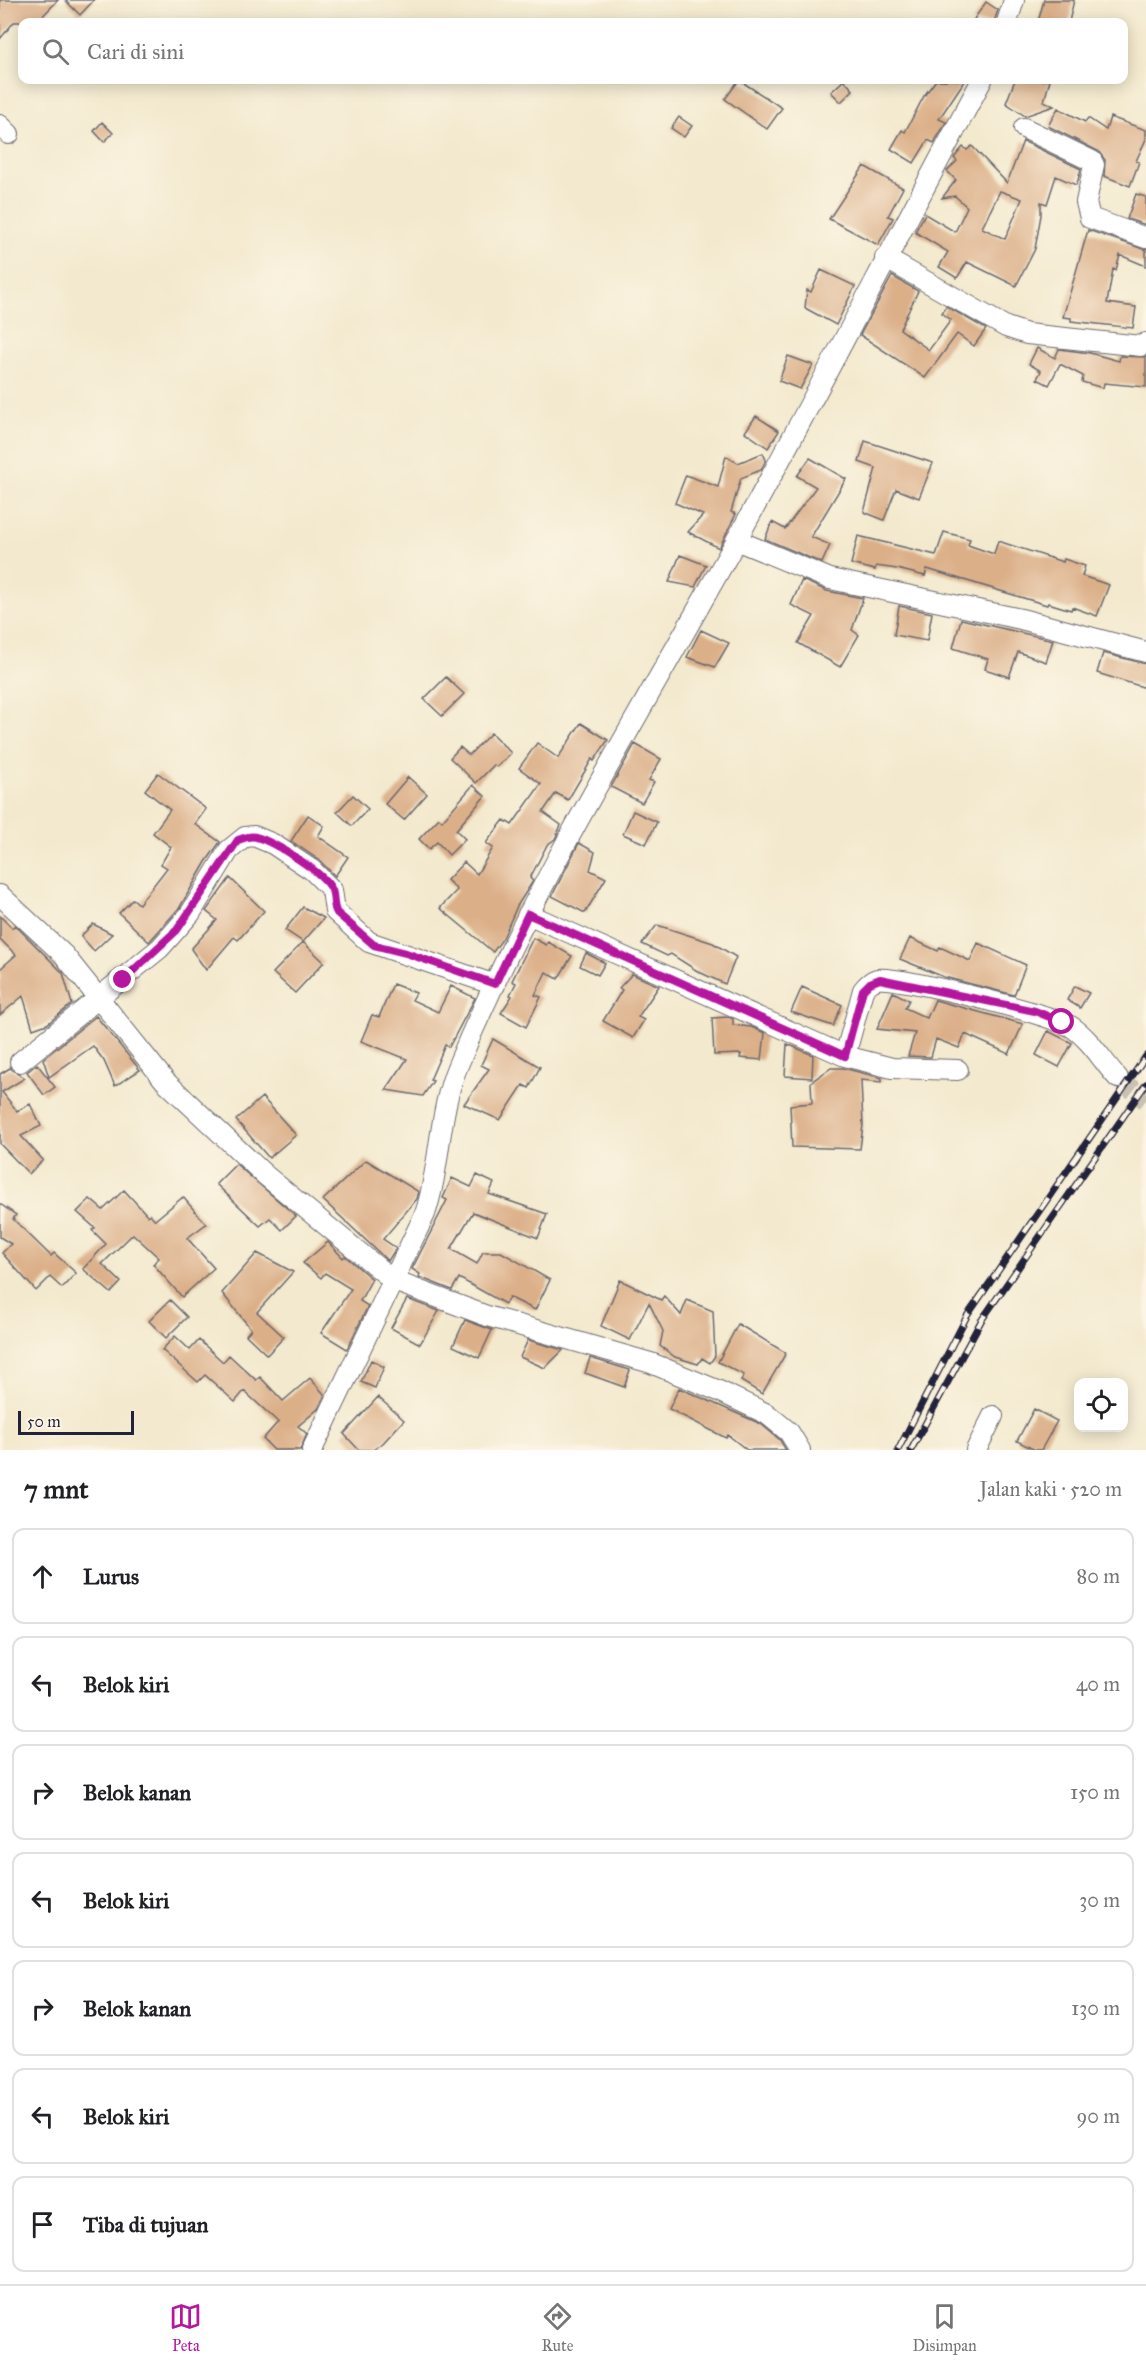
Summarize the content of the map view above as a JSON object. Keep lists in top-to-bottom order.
{
  "scale_bar": "50 m",
  "page": {
    "search": "Cari di sini",
    "scale": "50 m",
    "heading": ["7 mnt", "Jalan kaki · 520 m"],
    "list": [
      ["Lurus", "80 m"],
      ["Belok kiri", "40 m"],
      ["Belok kanan", "150 m"],
      ["Belok kiri", "30 m"],
      ["Belok kanan", "130 m"],
      ["Belok kiri", "90 m"],
      "Tiba di tujuan"
    ],
    "nav": ["Peta", "Rute", "Disimpan"]
  }
}
